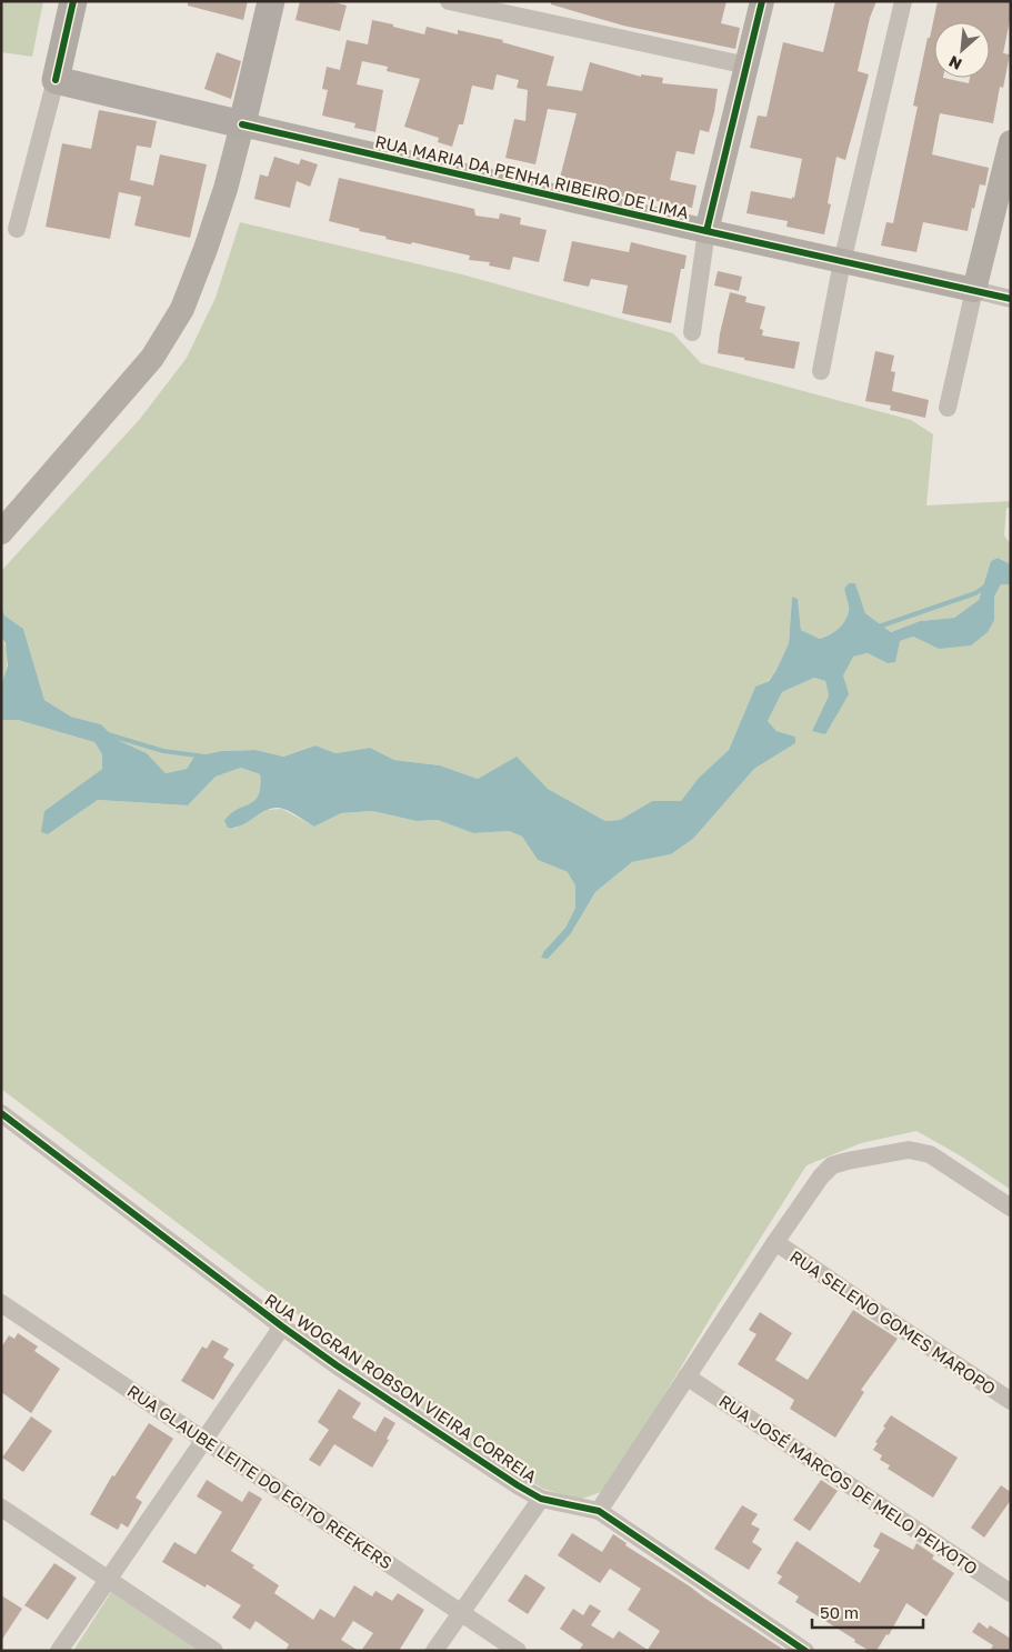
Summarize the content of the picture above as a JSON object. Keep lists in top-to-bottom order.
{
  "streets": {
    "main road": ["RUA MARIA DA PENHA RIBEIRO DE LIMA"],
    "street": [
      "RUA SELENO GOMES MAROPO",
      "RUA WOGRAN ROBSON VIEIRA CORREIA",
      "RUA GLAUBE LEITE DO EGITO REEKERS",
      "RUA JOSÉ MARCOS DE MELO PEIXOTO"
    ]
  },
  "scale_bar": "50 m",
  "north": "bottom left"
}
